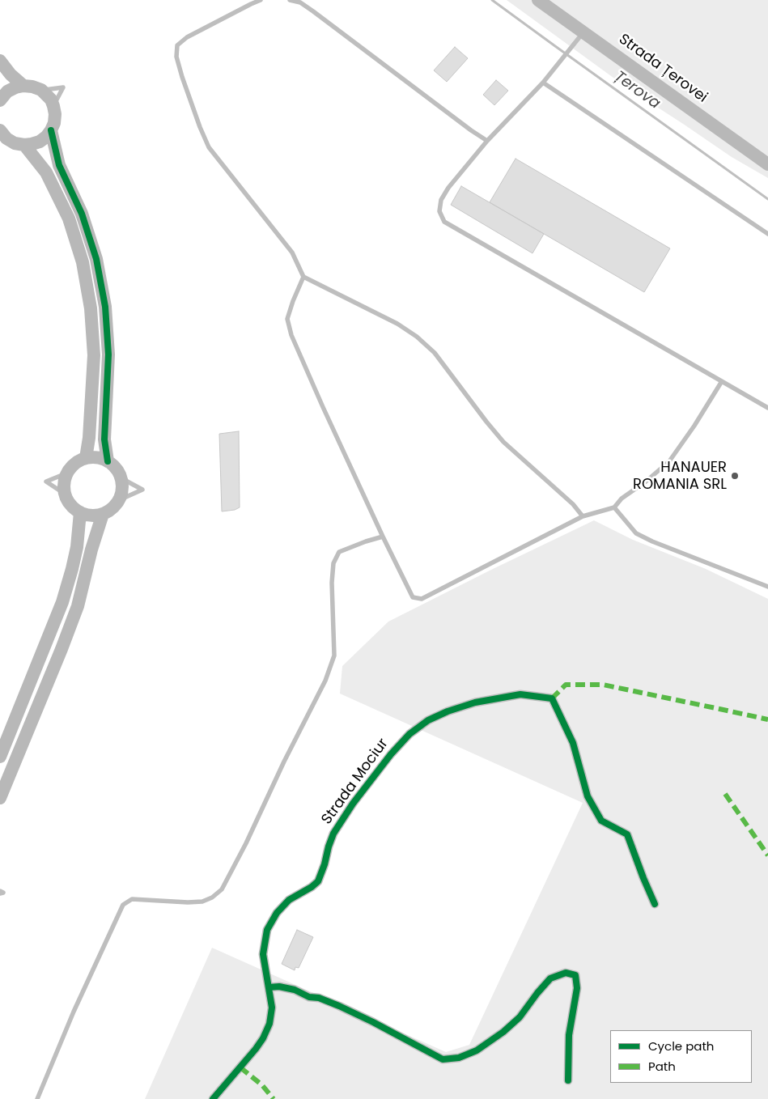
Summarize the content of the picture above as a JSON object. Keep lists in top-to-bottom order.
{
  "streets": {
    "street": ["Strada Țerovei", "Strada Mociur"]
  },
  "water": ["Țerova"],
  "places": ["HANAUER ROMANIA SRL"],
  "legend": ["Cycle path", "Path"]
}
